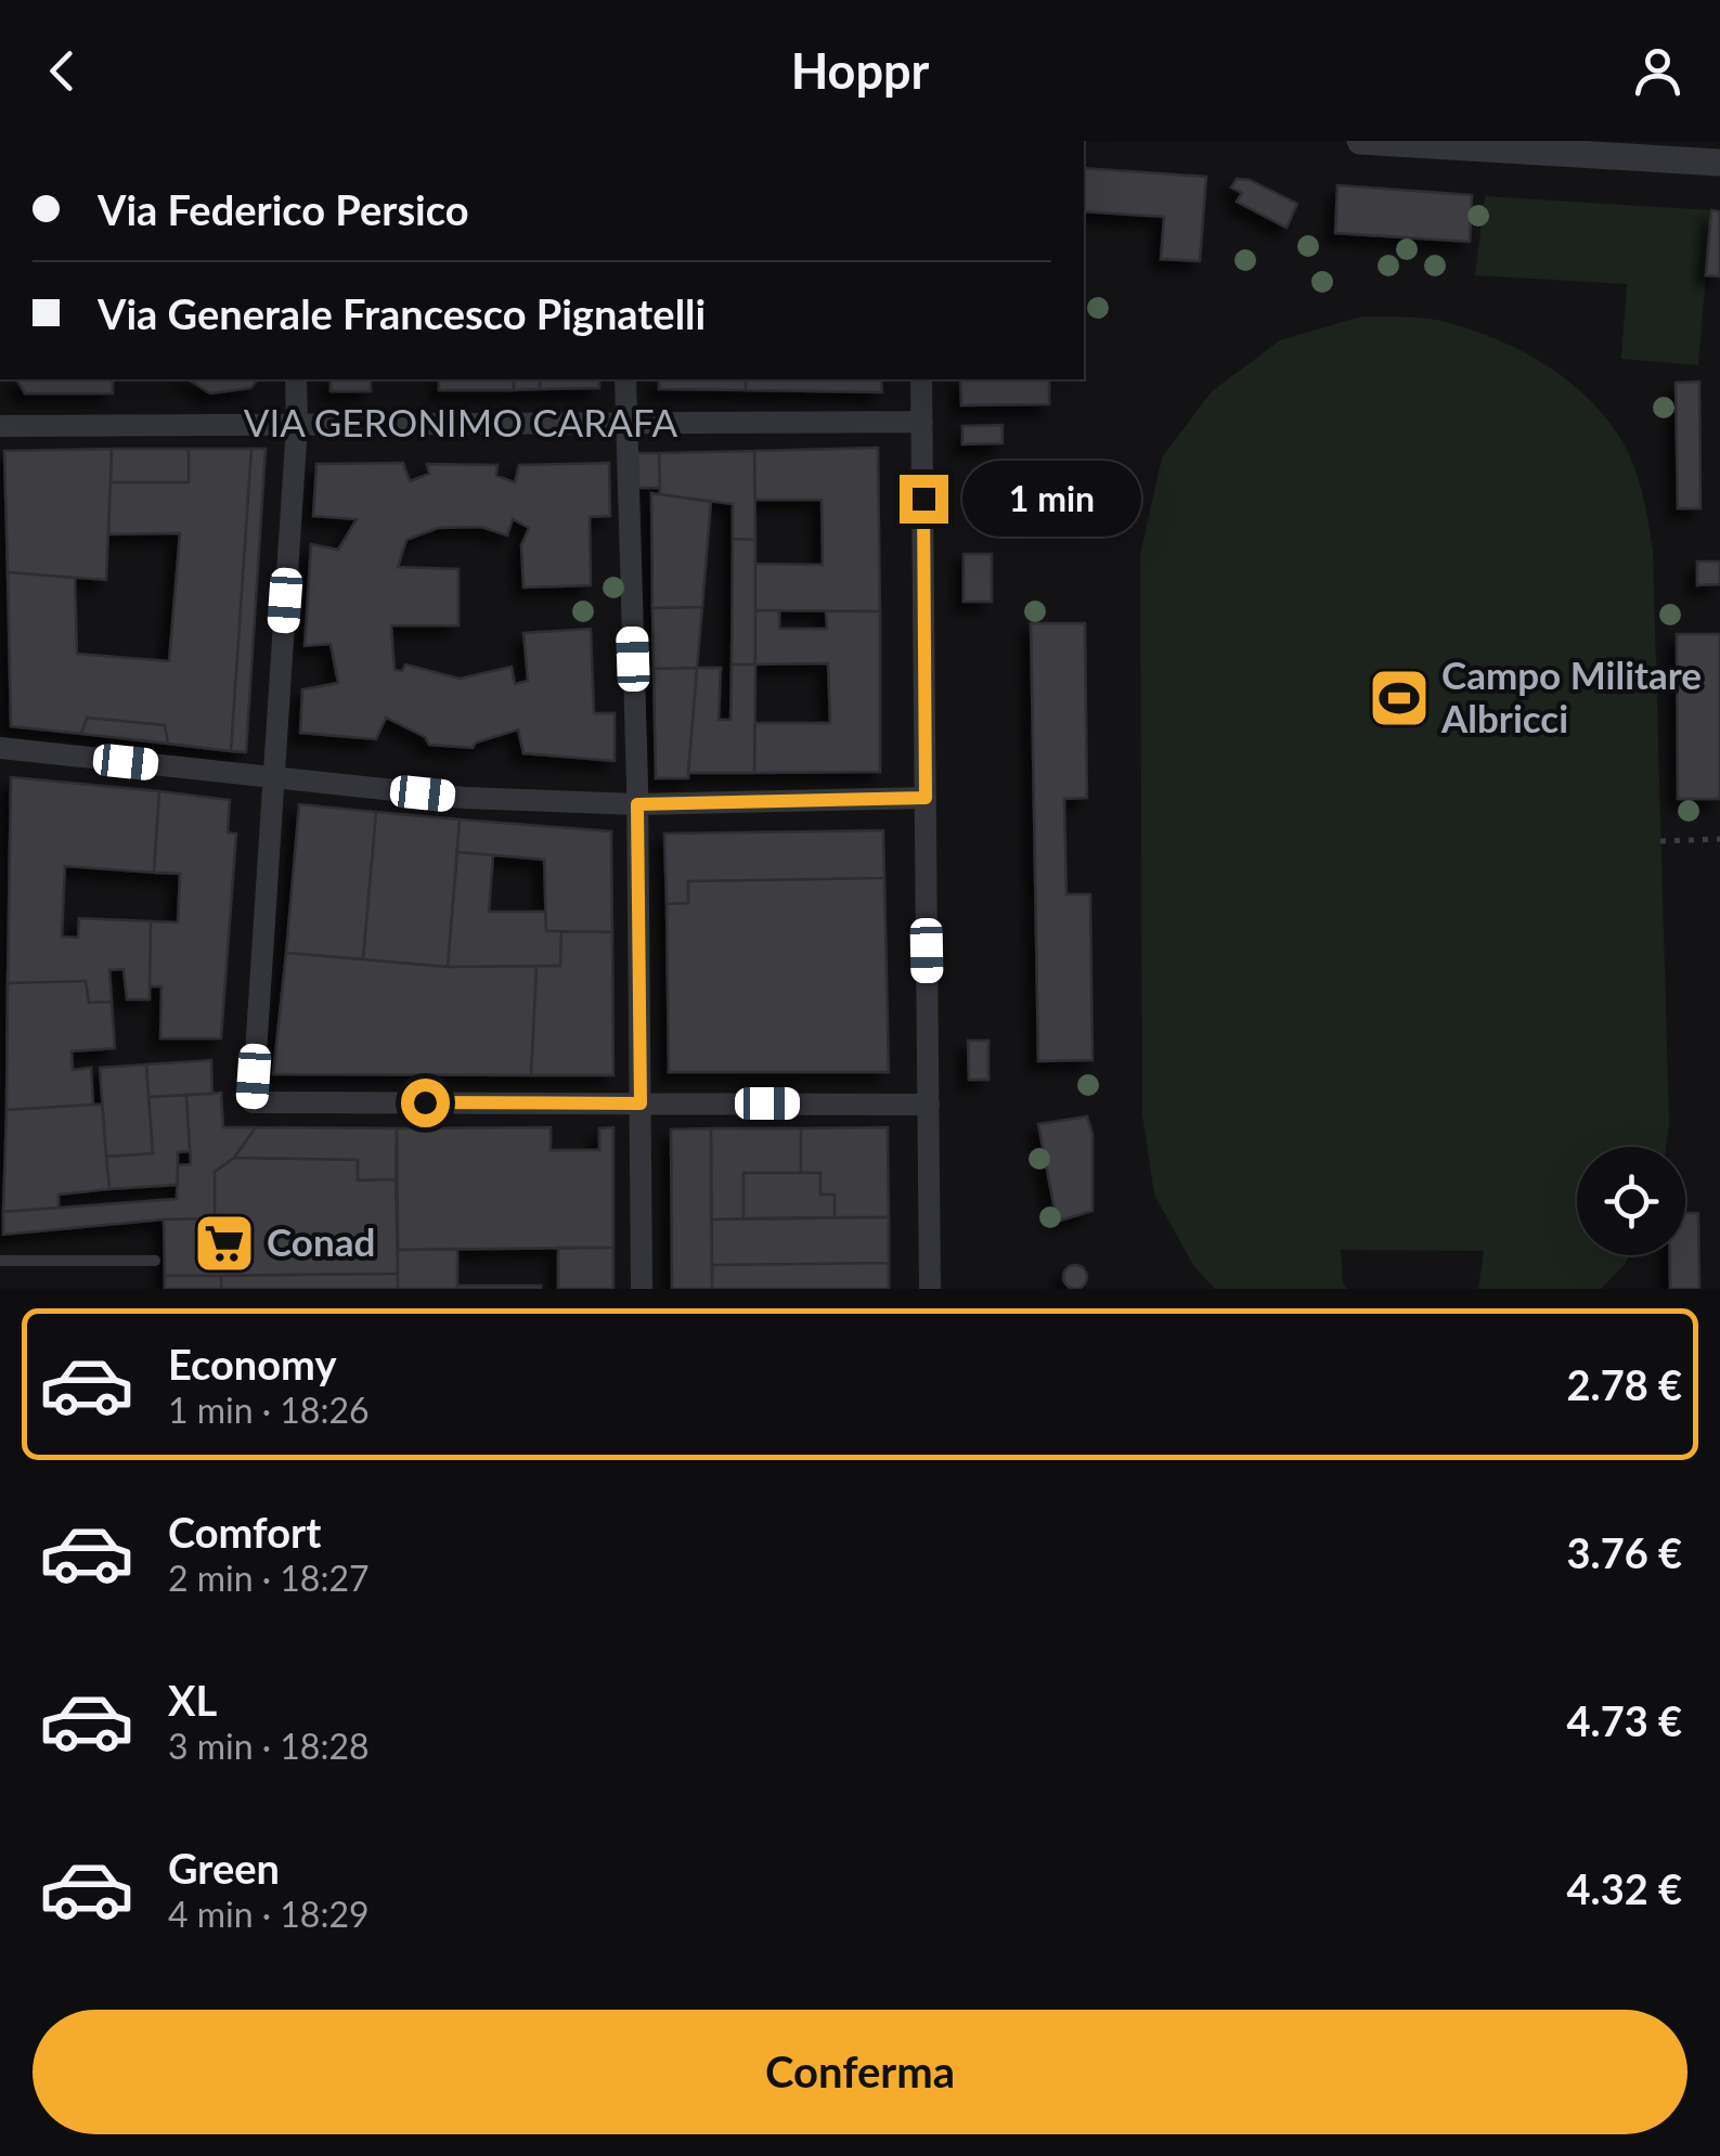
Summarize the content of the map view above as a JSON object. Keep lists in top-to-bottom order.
{
  "streets": {
    "street": ["VIA GERONIMO CARAFA"]
  },
  "places": {
    "sports": ["Campo Militare Albricci"],
    "supermarket": ["Conad"]
  },
  "page": {
    "header": "Hoppr",
    "banner": ["Via Federico Persico", "Via Generale Francesco Pignatelli"],
    "bubble": "1 min",
    "list": [
      {
        "name": "Economy",
        "note": "1 min · 18:26",
        "value": "2.78 €"
      },
      {
        "name": "Comfort",
        "note": "2 min · 18:27",
        "value": "3.76 €"
      },
      {
        "name": "XL",
        "note": "3 min · 18:28",
        "value": "4.73 €"
      },
      {
        "name": "Green",
        "note": "4 min · 18:29",
        "value": "4.32 €"
      }
    ],
    "buttons": "Conferma"
  }
}
